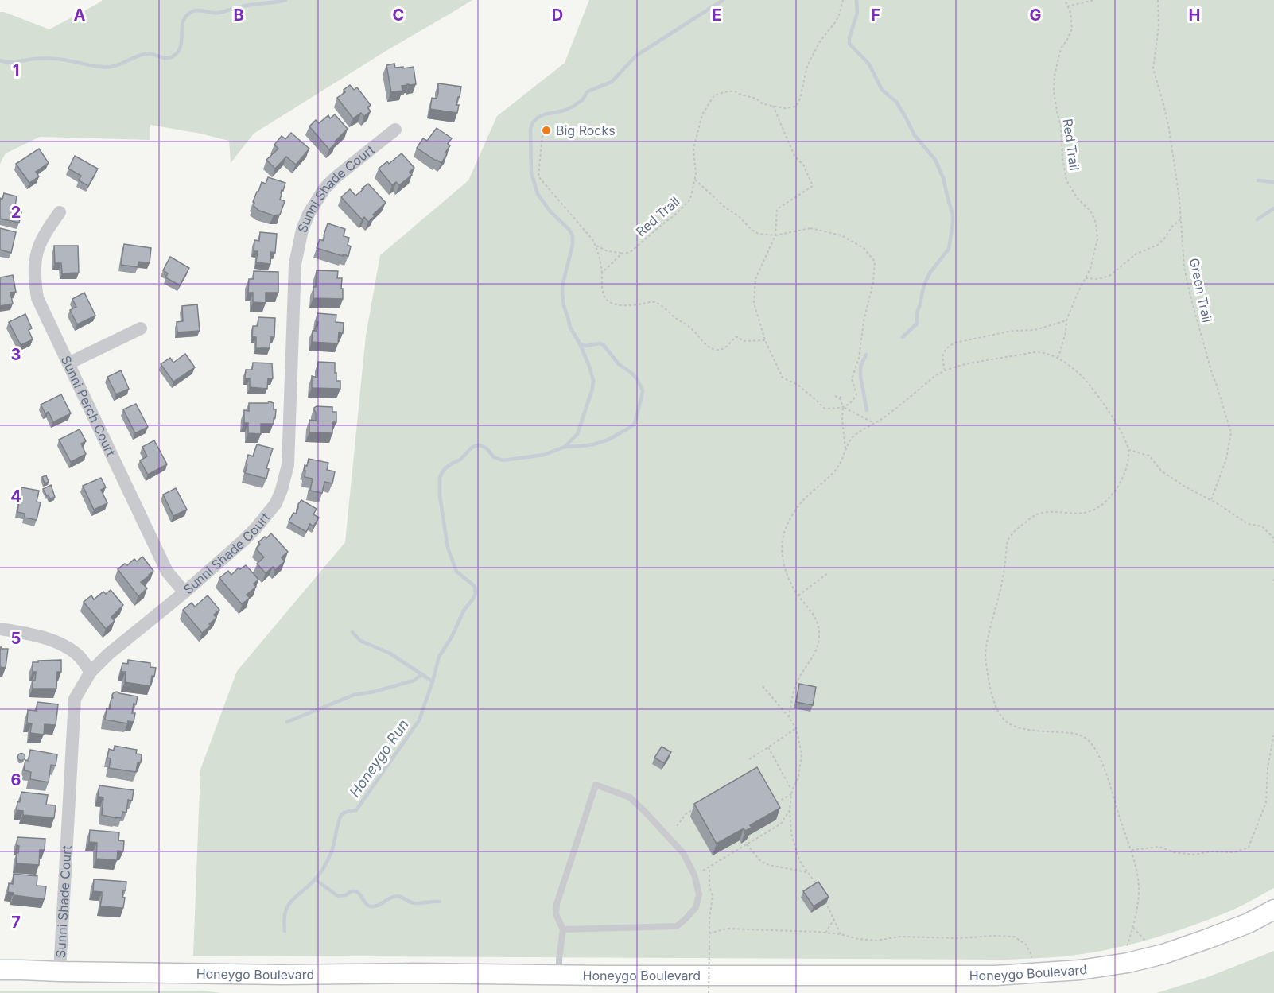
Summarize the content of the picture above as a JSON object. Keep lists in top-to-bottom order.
{
  "streets": {
    "main road": ["Honeygo Boulevard"],
    "street": ["Sunni Shade Court", "Sunni Perch Court"],
    "path": ["Red Trail", "Green Trail"]
  },
  "crossings": [
    ["Sunni Shade Court", "Sunni Perch Court"],
    ["Sunni Shade Court", "Honeygo Boulevard"]
  ],
  "water": ["Honeygo Run"],
  "places": ["Big Rocks"],
  "grid": {
    "columns": [
      "A",
      "B",
      "C",
      "D",
      "E",
      "F",
      "G",
      "H"
    ],
    "rows": [
      "1",
      "2",
      "3",
      "4",
      "5",
      "6",
      "7"
    ]
  }
}
